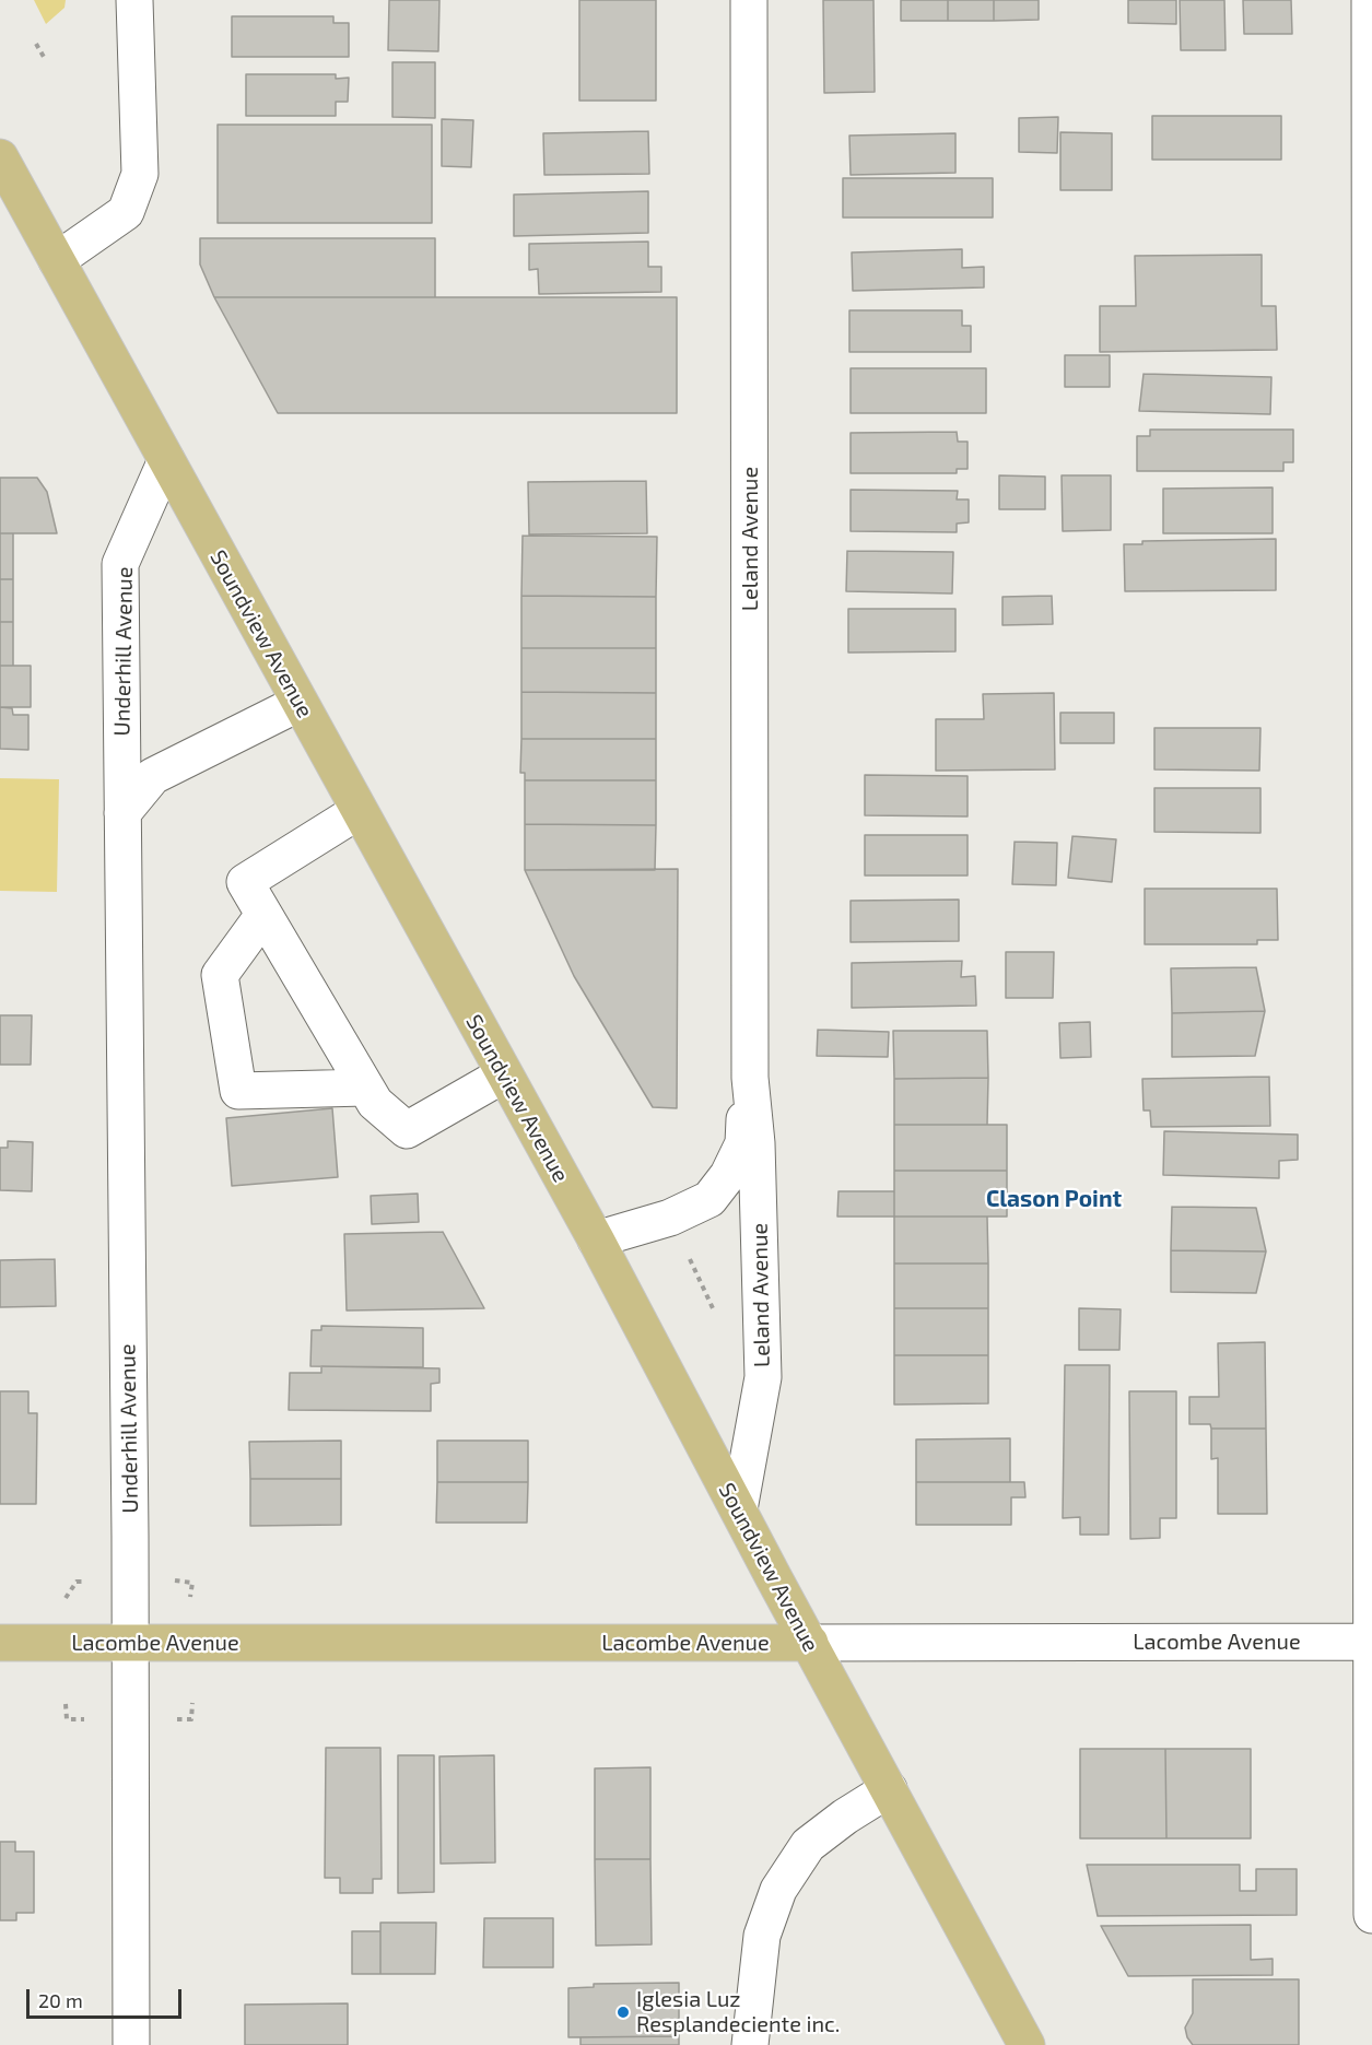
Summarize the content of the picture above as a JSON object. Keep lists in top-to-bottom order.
{
  "streets": {
    "main road": ["Soundview Avenue", "Lacombe Avenue"],
    "street": ["Leland Avenue", "Underhill Avenue"]
  },
  "crossings": [
    ["Leland Avenue", "Soundview Avenue"],
    ["Soundview Avenue", "Underhill Avenue"],
    ["Soundview Avenue", "Lacombe Avenue"],
    ["Underhill Avenue", "Lacombe Avenue"]
  ],
  "districts": ["Clason Point"],
  "places": ["Iglesia Luz Resplandeciente inc."],
  "scale_bar": "20 m"
}
